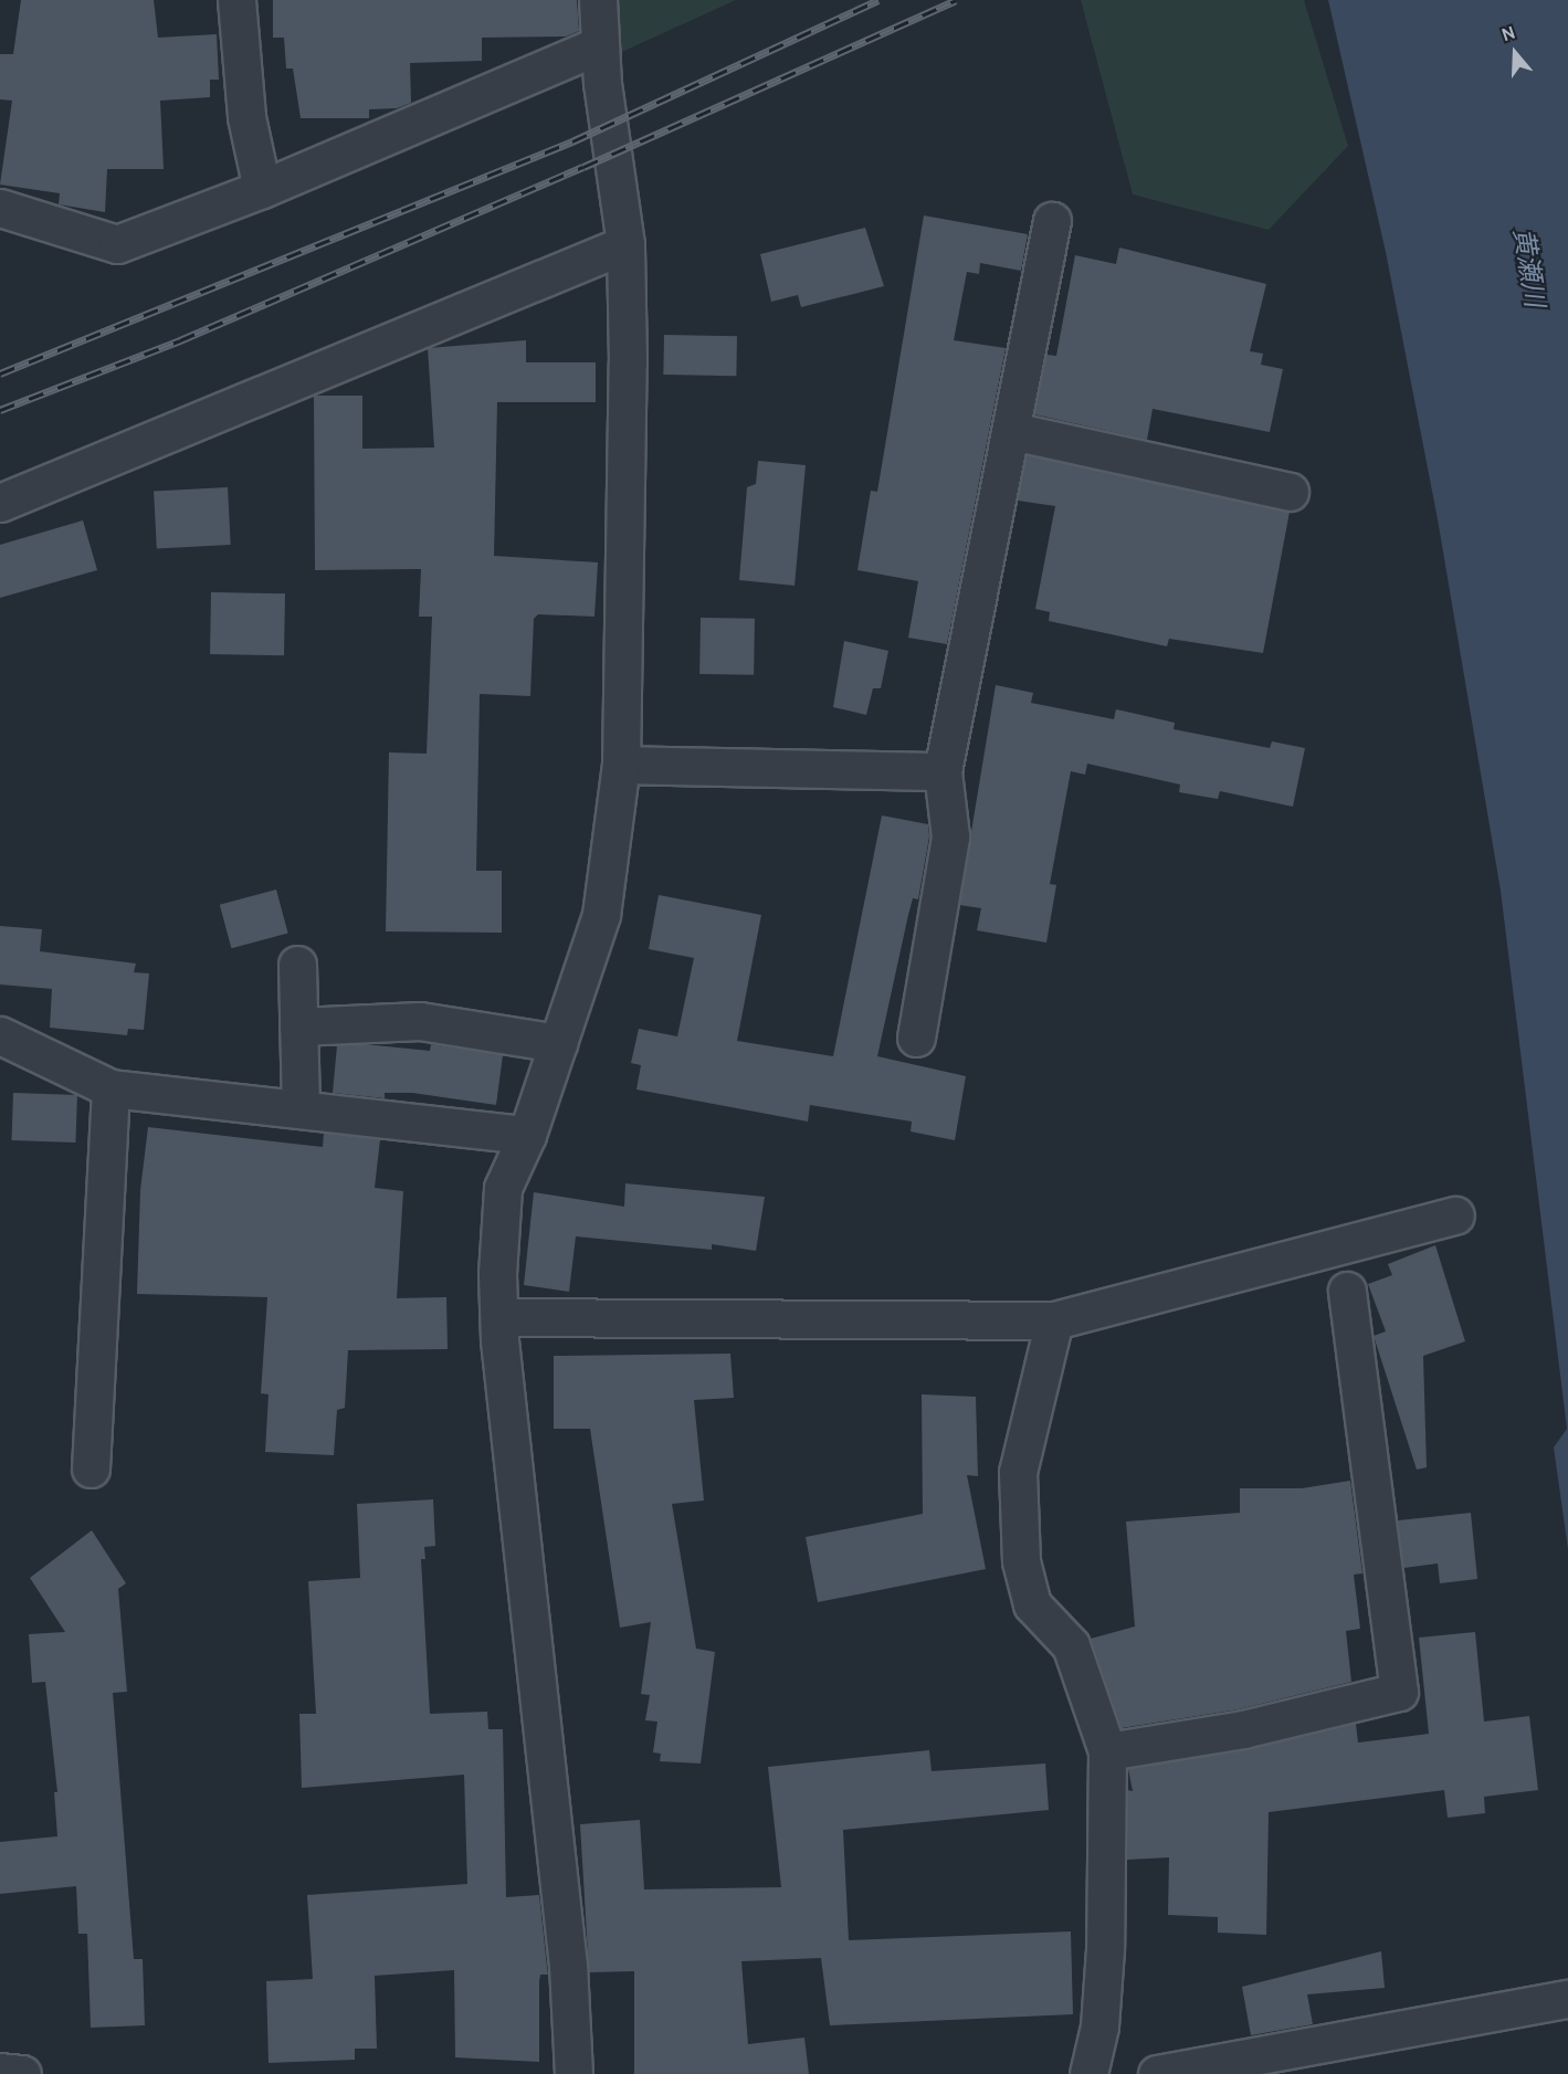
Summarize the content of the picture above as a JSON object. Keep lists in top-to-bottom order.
{
  "water": ["黄瀬川"],
  "north": "top"
}
